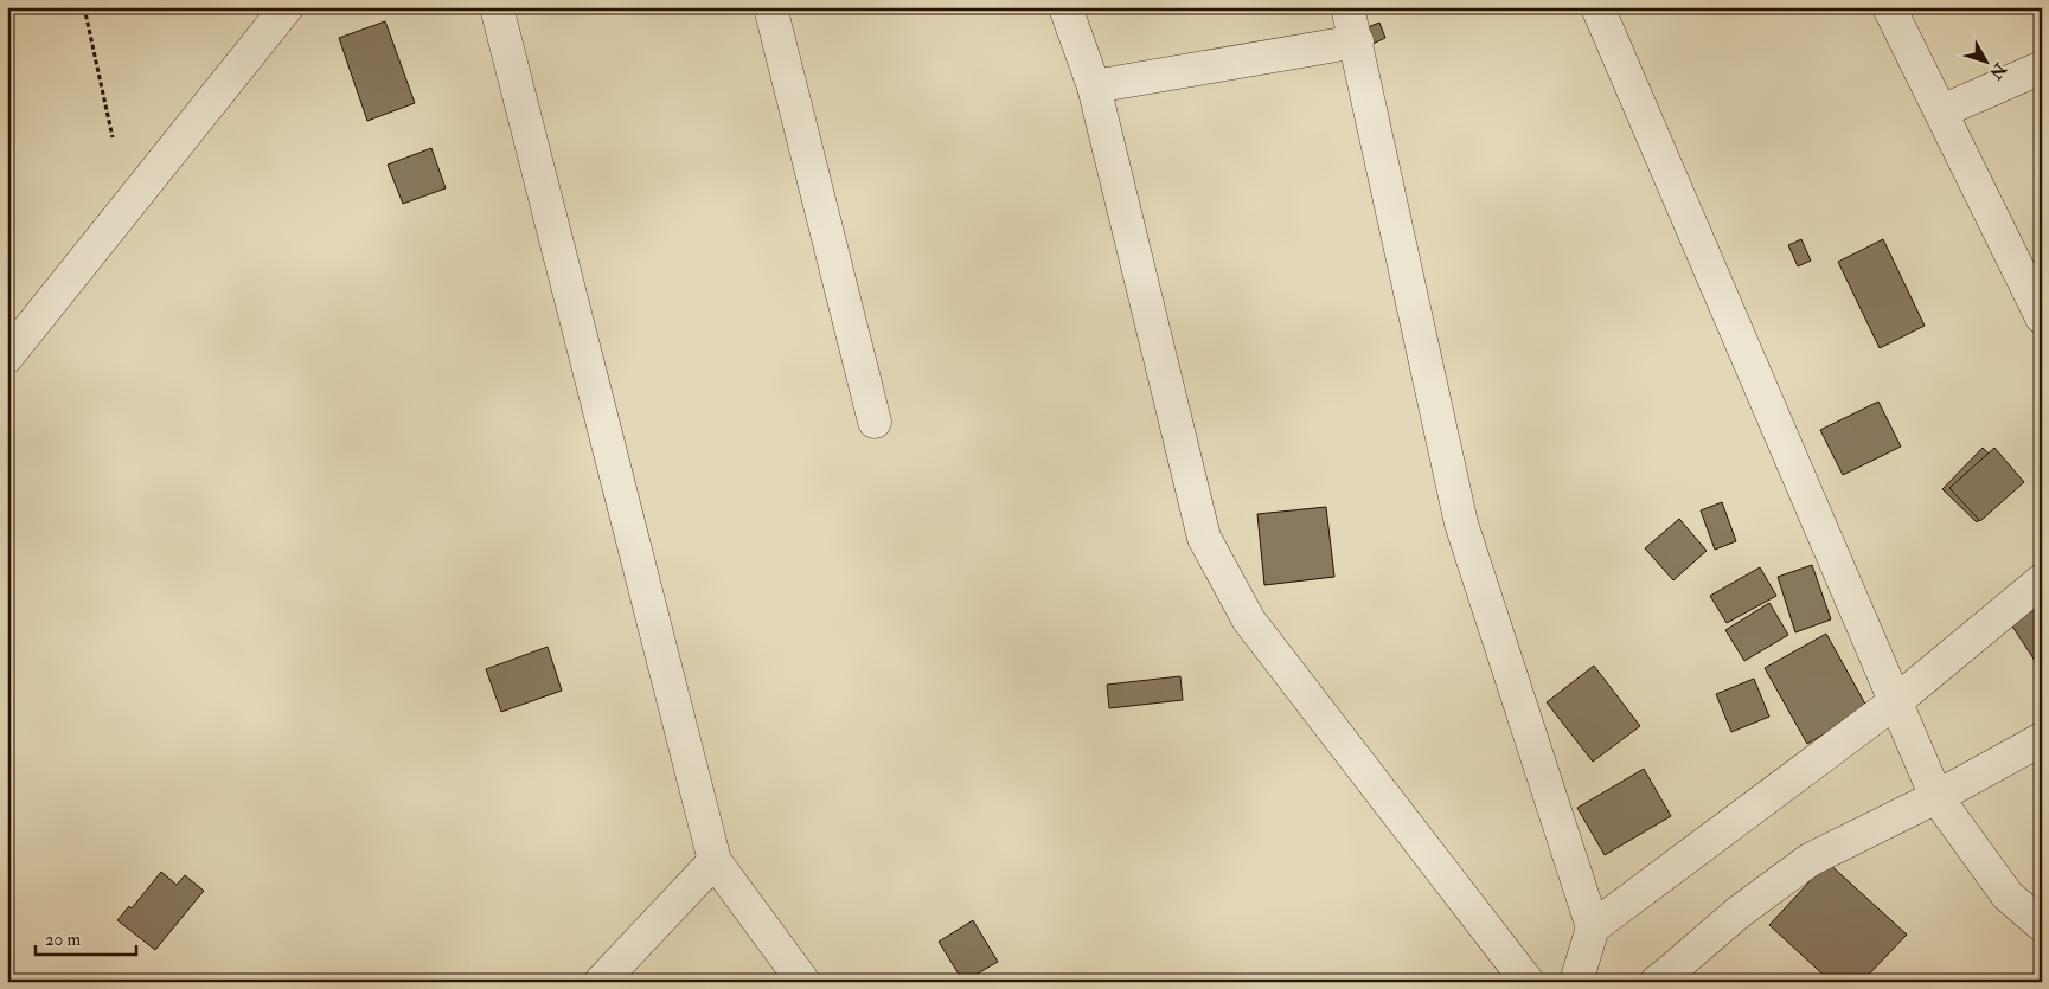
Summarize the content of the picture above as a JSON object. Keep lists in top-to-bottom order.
{
  "scale_bar": "20 m",
  "north": "bottom right"
}
